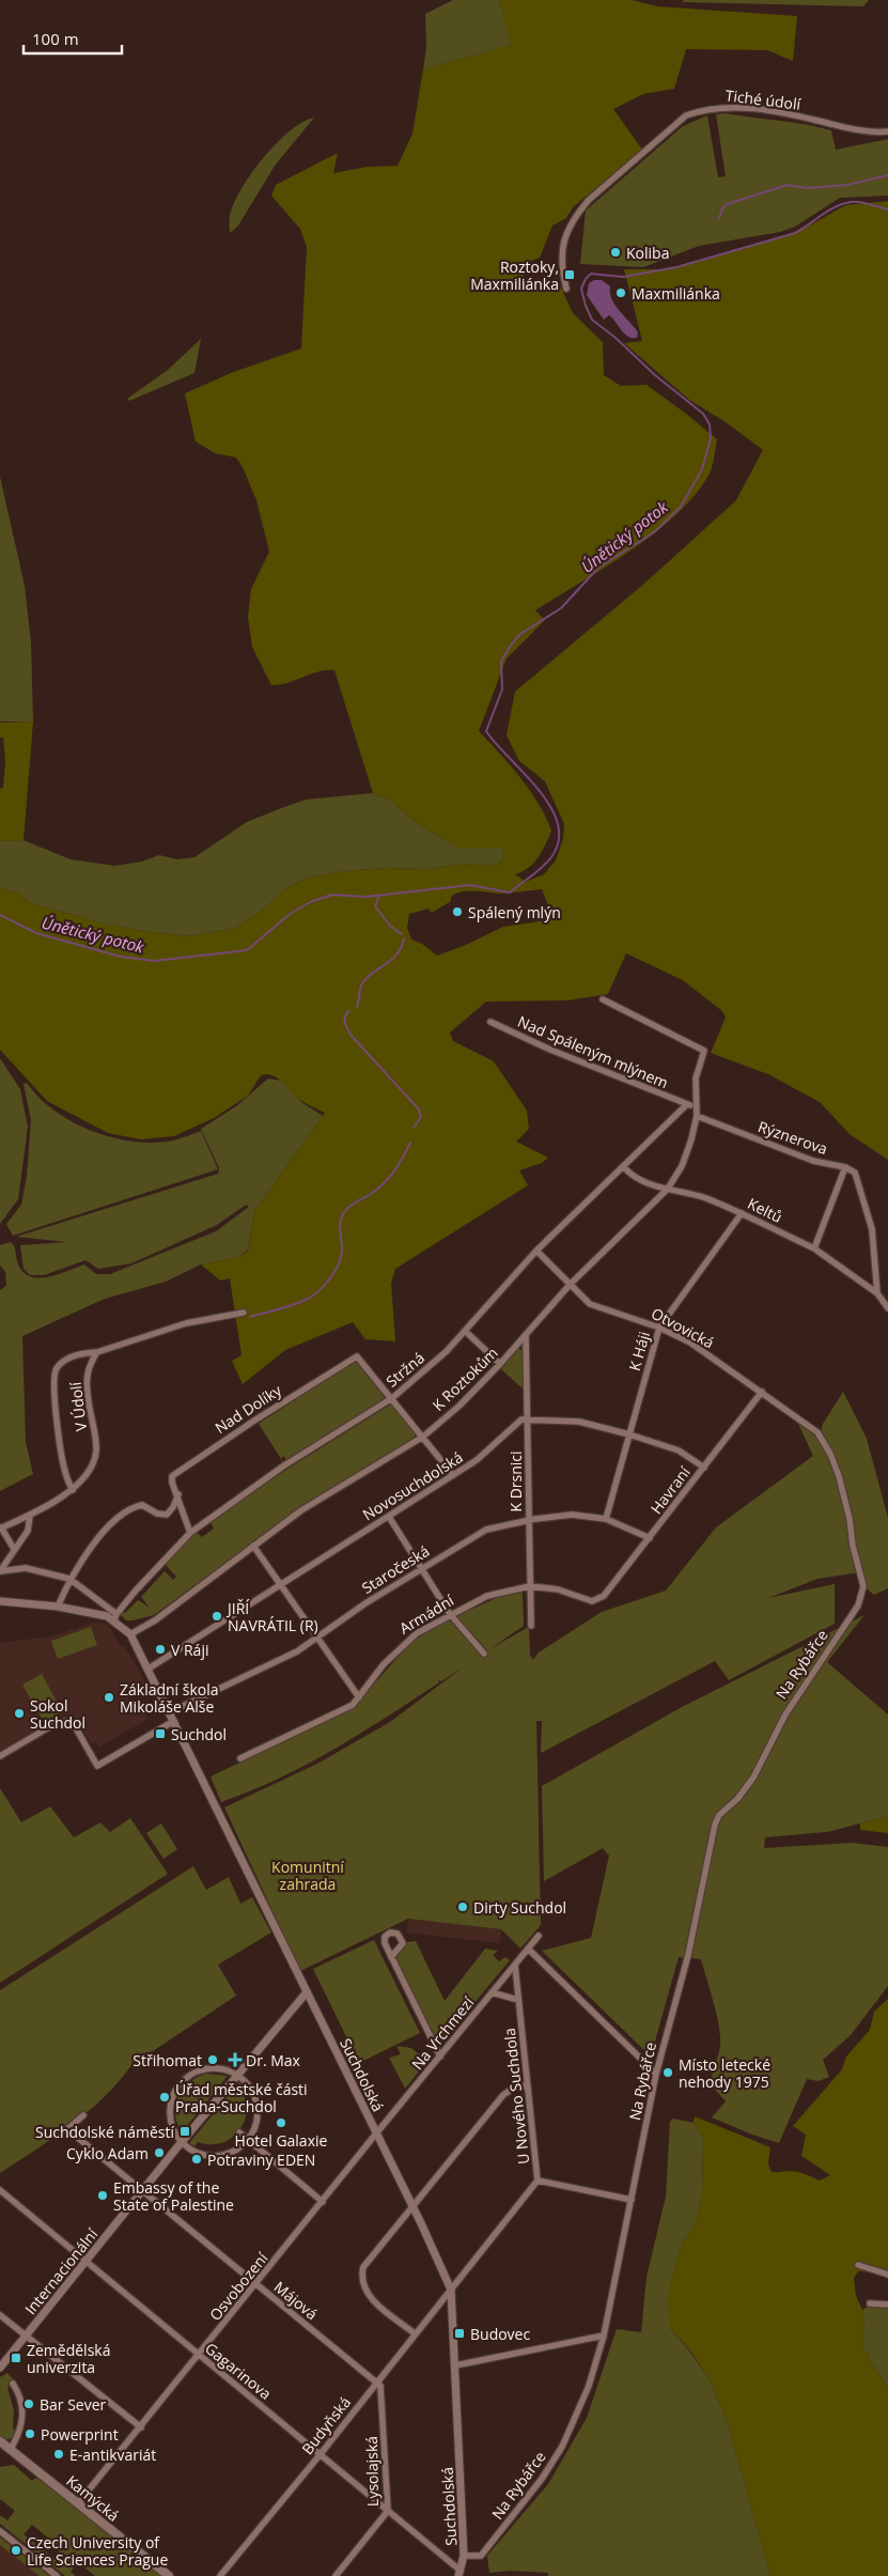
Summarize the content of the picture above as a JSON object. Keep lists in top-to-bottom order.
{
  "streets": {
    "main road": ["Kamýcká"],
    "street": [
      "Tiché údolí",
      "Nad Spáleným mlýnem",
      "Rýznerova",
      "Keltů",
      "Otvovická",
      "K Háji",
      "Stržná",
      "K Roztokům",
      "V Údolí",
      "Nad Dolíky",
      "K Drsnici",
      "Novosuchdolská",
      "Havraní",
      "Staročeská",
      "Armádní",
      "Na Rybářce",
      "Na Vrchmezí",
      "Suchdolská",
      "U Nového Suchdola",
      "Internacionální",
      "Osvobození",
      "Májová",
      "Gagarinova",
      "Budyňská",
      "Lysolajská"
    ]
  },
  "crossings": [
    ["Nad Spáleným mlýnem", "Stržná"],
    ["Rýznerova", "K Roztokům"],
    ["Keltů", "K Háji"],
    ["Keltů", "Stržná"],
    ["Keltů", "K Roztokům"],
    ["Otvovická", "K Háji"],
    ["Otvovická", "Stržná"],
    ["Otvovická", "K Roztokům"],
    ["Otvovická", "Havraní"],
    ["Otvovická", "Na Rybářce"],
    ["K Háji", "Staročeská"],
    ["Stržná", "Nad Dolíky"],
    ["Stržná", "Suchdolská"],
    ["K Roztokům", "K Drsnici"],
    ["K Roztokům", "Suchdolská"],
    ["K Drsnici", "Novosuchdolská"],
    ["K Drsnici", "Staročeská"],
    ["K Drsnici", "Armádní"],
    ["Novosuchdolská", "Suchdolská"],
    ["Havraní", "Staročeská"],
    ["Havraní", "Armádní"],
    ["Staročeská", "Suchdolská"],
    ["Na Rybářce", "Suchdolská"],
    ["Na Vrchmezí", "Suchdolská"],
    ["Na Vrchmezí", "U Nového Suchdola"],
    ["Na Vrchmezí", "Osvobození"],
    ["Suchdolská", "U Nového Suchdola"],
    ["Suchdolská", "Internacionální"],
    ["Suchdolská", "Osvobození"],
    ["Suchdolská", "Gagarinova"],
    ["Suchdolská", "Budyňská"],
    ["U Nového Suchdola", "Budyňská"],
    ["Internacionální", "Májová"],
    ["Internacionální", "Gagarinova"],
    ["Osvobození", "Májová"],
    ["Osvobození", "Gagarinova"],
    ["Osvobození", "Kamýcká"],
    ["Májová", "Budyňská"],
    ["Májová", "Lysolajská"],
    ["Gagarinova", "Budyňská"],
    ["Gagarinova", "Lysolajská"],
    ["Budyňská", "Lysolajská"]
  ],
  "water": ["Únětický potok"],
  "parks": ["Komunitní zahrada"],
  "places": {
    "other": [
      "Koliba",
      "Maxmiliánka",
      "Spálený mlýn",
      "JIŘÍ NAVRÁTIL (R)",
      "V Ráji",
      "Základní škola Mikoláše Alše",
      "Sokol Suchdol",
      "Dirty Suchdol",
      "Střihomat",
      "Místo letecké nehody 1975",
      "Úřad městské části Praha-Suchdol",
      "Hotel Galaxie",
      "Cyklo Adam",
      "Potraviny EDEN",
      "Embassy of the State of Palestine",
      "Bar Sever",
      "Powerprint",
      "E-antikvariát",
      "Czech University of Life Sciences Prague"
    ],
    "transit": [
      "Roztoky, Maxmiliánka",
      "Suchdol",
      "Suchdolské náměstí",
      "Budovec",
      "Zemědělská univerzita"
    ],
    "health": ["Dr. Max"]
  },
  "scale_bar": "100 m"
}
